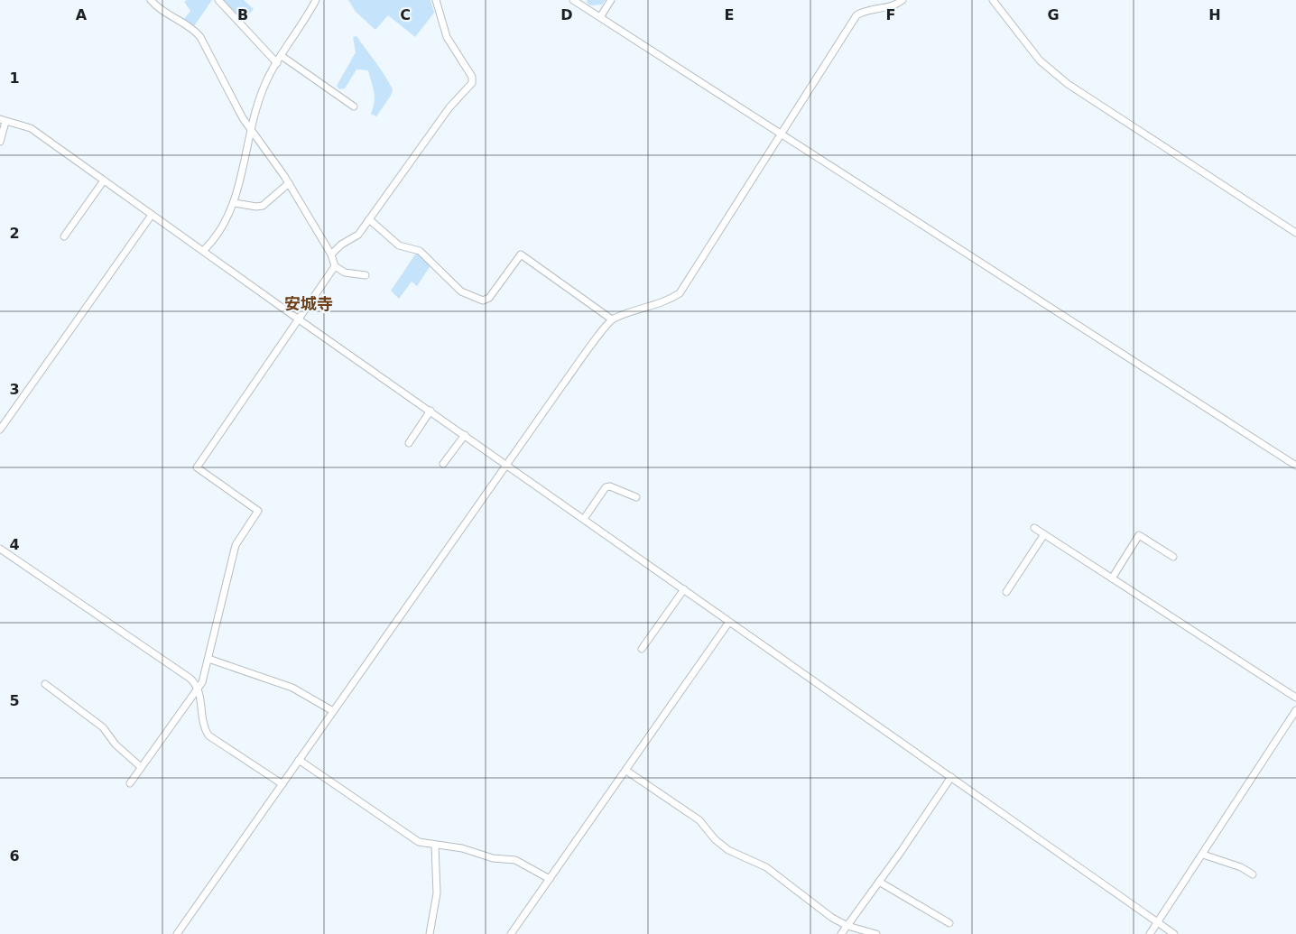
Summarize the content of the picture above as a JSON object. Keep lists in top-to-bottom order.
{
  "districts": ["安城寺"],
  "grid": {
    "columns": [
      "A",
      "B",
      "C",
      "D",
      "E",
      "F",
      "G",
      "H"
    ],
    "rows": [
      "1",
      "2",
      "3",
      "4",
      "5",
      "6"
    ]
  }
}
